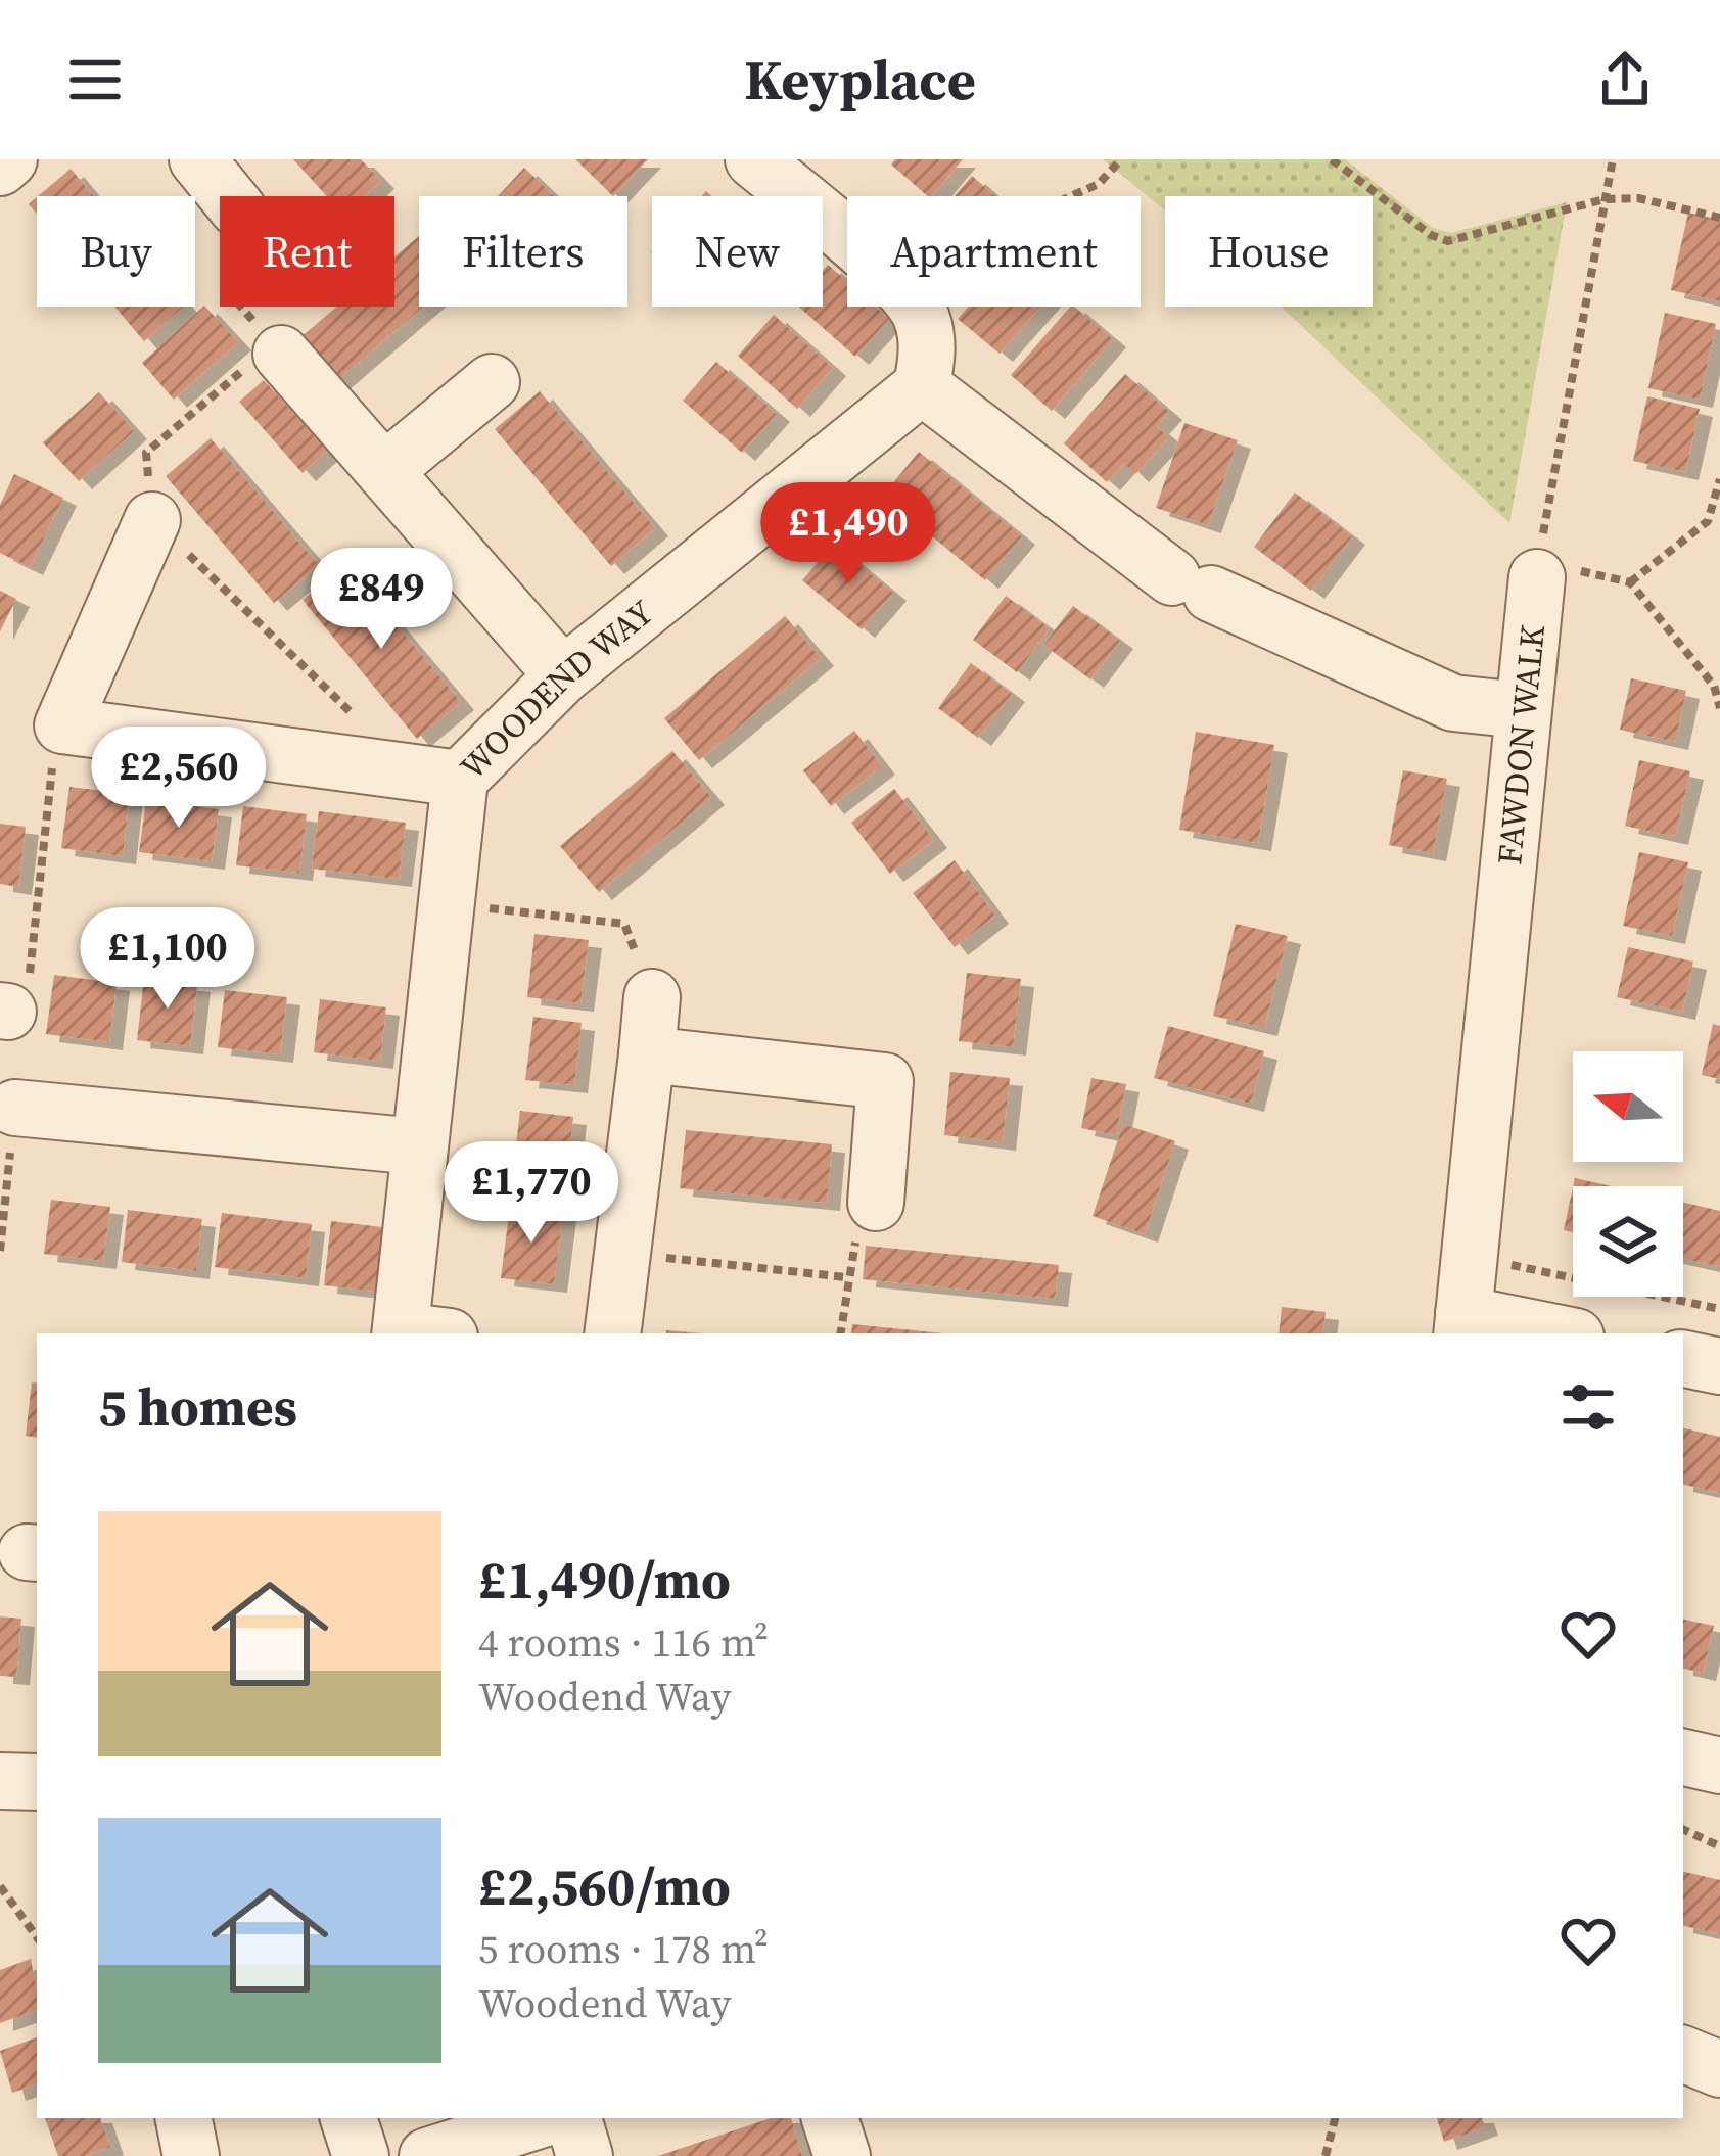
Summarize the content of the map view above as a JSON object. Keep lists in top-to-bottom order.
{
  "streets": {
    "street": ["WOODEND WAY", "FAWDON WALK"]
  },
  "north": "left",
  "page": {
    "header": "Keyplace",
    "chip": [
      "Buy",
      "Rent",
      "Filters",
      "New",
      "Apartment",
      "House"
    ],
    "price": [
      "£1,490",
      "£849",
      "£2,560",
      "£1,100",
      "£1,770"
    ],
    "heading": "5 homes",
    "list": [
      {
        "name": "£1,490/mo",
        "note": "4 rooms · 116 m² · Woodend Way"
      },
      {
        "name": "£2,560/mo",
        "note": "5 rooms · 178 m² · Woodend Way"
      }
    ]
  }
}
